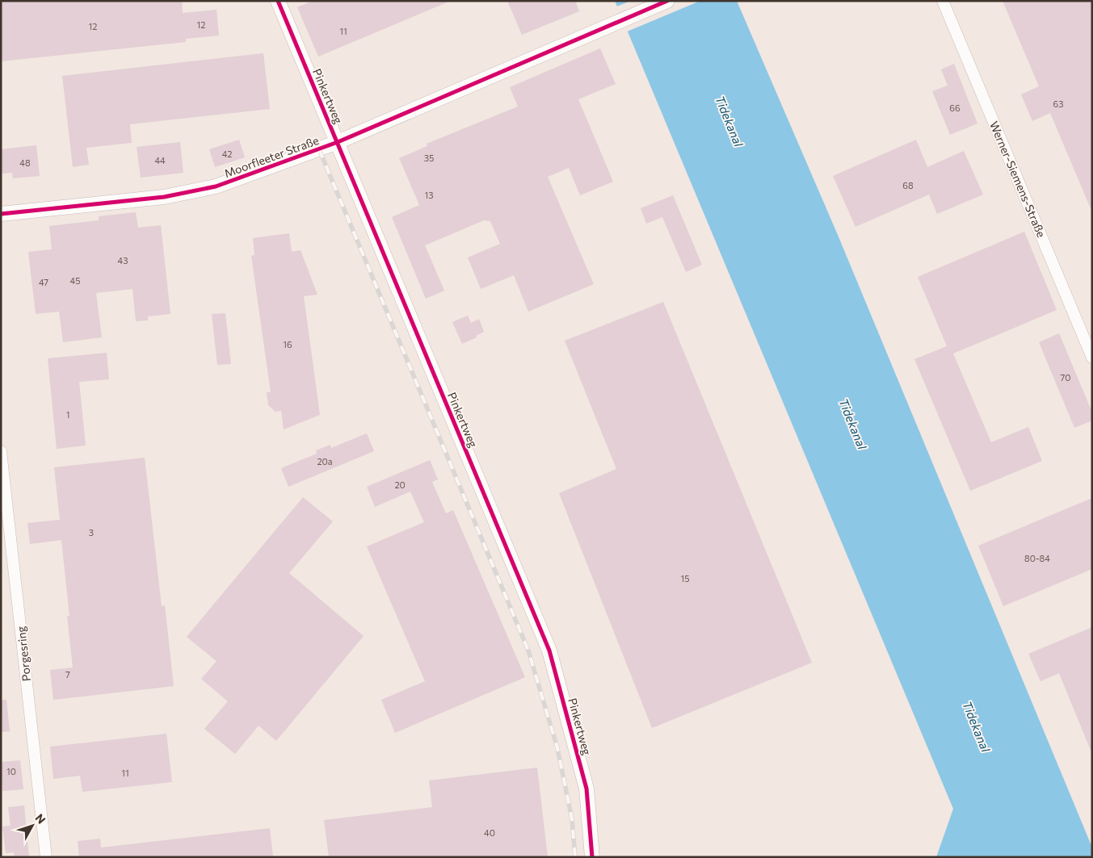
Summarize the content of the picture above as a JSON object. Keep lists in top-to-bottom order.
{
  "streets": {
    "street": [
      "Pinkertweg",
      "Moorfleeter Straße",
      "Werner-Siemens-Straße",
      "Porgesring"
    ]
  },
  "crossings": [
    ["Pinkertweg", "Moorfleeter Straße"]
  ],
  "water": ["Tidekanal"],
  "house_numbers": [
    "12",
    "12",
    "11",
    "63",
    "66",
    "42",
    "35",
    "44",
    "48",
    "68",
    "13",
    "43",
    "45",
    "47",
    "16",
    "70",
    "1",
    "20a",
    "20",
    "3",
    "80-84",
    "15",
    "7",
    "10",
    "11",
    "40"
  ],
  "north": "top right"
}
